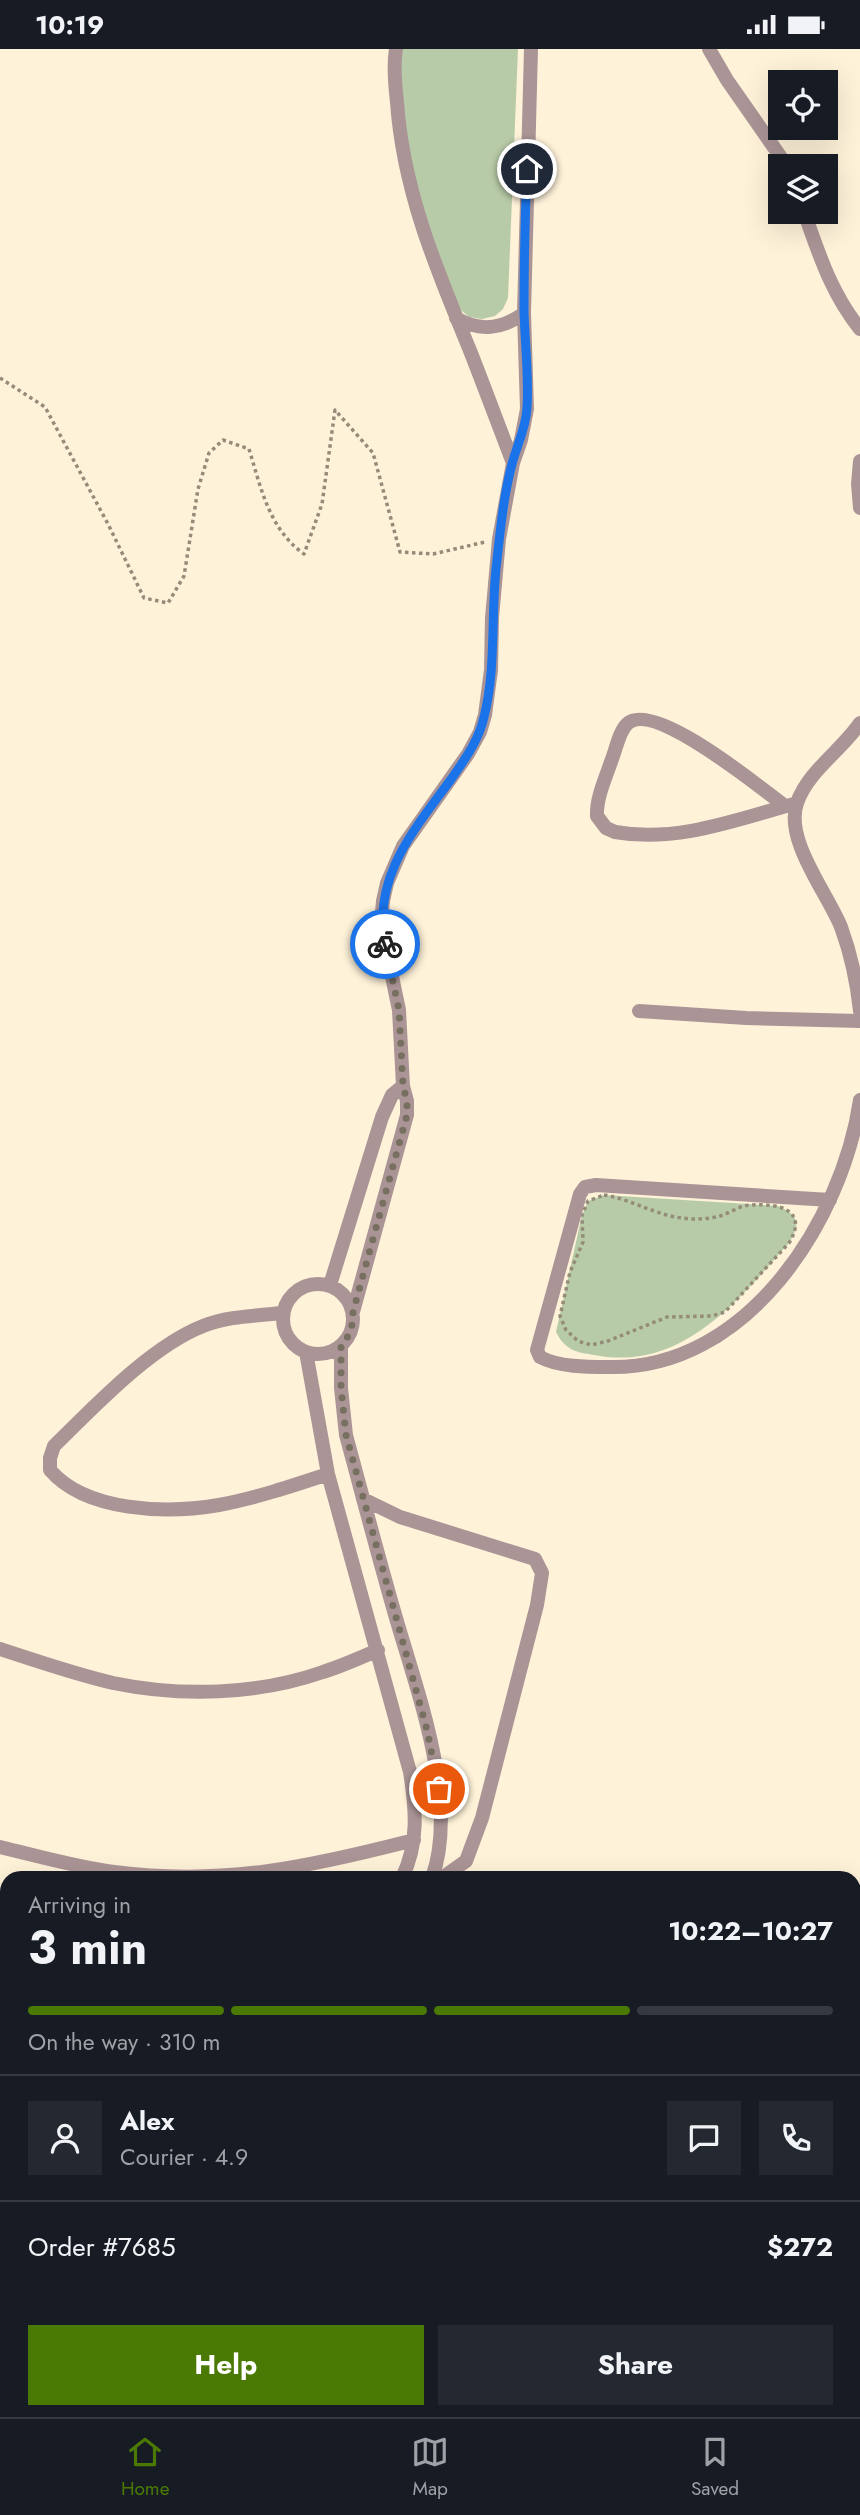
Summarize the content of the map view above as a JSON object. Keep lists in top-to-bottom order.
{
  "page": {
    "status": "10:19",
    "heading": ["3 min", "Arriving in", "10:22–10:27"],
    "panel": [
      "Alex",
      "Courier · 4.9",
      "Order #7685",
      "$272"
    ],
    "bar": "On the way · 310 m",
    "buttons": ["Help", "Share"],
    "tabs": ["Home", "Map", "Saved"]
  }
}
